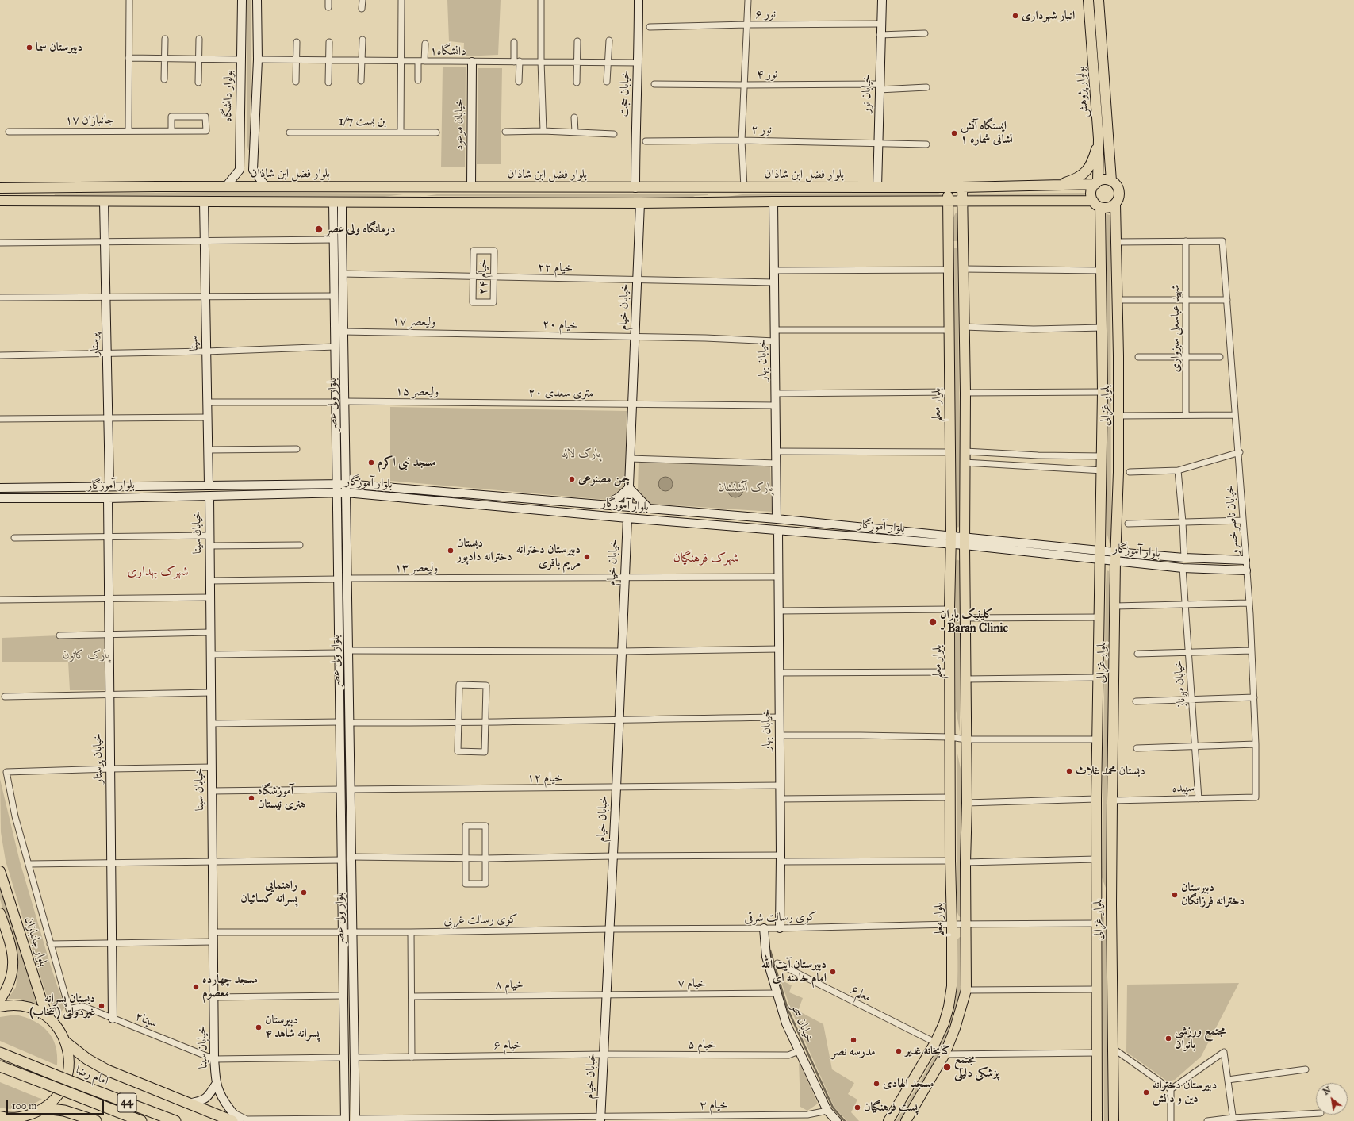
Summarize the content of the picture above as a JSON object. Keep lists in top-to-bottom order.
{
  "streets": {
    "highway": ["امام رضا", "44"],
    "main road": [
      "بولوار پژوهش",
      "خیابان حجت",
      "خیابان نور",
      "بولوار دانشگاه",
      "خیابان موعود",
      "بلوار فضل ابن شاذان",
      "خیابان خیام",
      "سینا",
      "پرستار",
      "خیابان بهار",
      "بلوار ولی عصر",
      "بلوار معلم",
      "بلوار غزالی",
      "بلوار آموزگار",
      "خیابان سینا",
      "خیابان پرستار",
      "بلوار جانبازان",
      "خیابان سحر"
    ],
    "street": [
      "نور ۶",
      "دانشگاه۱",
      "نور ۴",
      "جانبازان ۱۷",
      "بن بست 1/7",
      "نور ۲",
      "خیام ۲۲",
      "خیام ۲۴",
      "ولیعصر ۱۷",
      "خیام ۲۰",
      "شهید عباسعلی سبزواری",
      "ولیعصر ۱۵",
      "۲۰ متری سعدی",
      "خیابان ناصرخسرو",
      "ولیعصر ۱۳",
      "خیابان مهرناز",
      "خیام ۱۲",
      "سپیده",
      "کوی رسالت شرقی",
      "کوی رسالت غربی",
      "خیام ۷",
      "خیام ۸",
      "معلم۶",
      "سینا۲",
      "خیام ۵",
      "خیام ۶",
      "خیام ۳"
    ]
  },
  "crossings": [
    ["نور ۶", "خیابان نور"],
    ["دانشگاه۱", "خیابان حجت"],
    ["دانشگاه۱", "خیابان موعود"],
    ["نور ۴", "خیابان نور"],
    ["بولوار پژوهش", "بلوار فضل ابن شاذان"],
    ["بولوار پژوهش", "بلوار غزالی"],
    ["خیابان حجت", "بلوار فضل ابن شاذان"],
    ["خیابان نور", "نور ۲"],
    ["خیابان نور", "بلوار فضل ابن شاذان"],
    ["بولوار دانشگاه", "بلوار فضل ابن شاذان"],
    ["خیابان موعود", "بلوار فضل ابن شاذان"],
    ["بلوار فضل ابن شاذان", "بلوار معلم"],
    ["بلوار فضل ابن شاذان", "بلوار غزالی"],
    ["خیام ۲۲", "خیام ۲۴"],
    ["خیام ۲۲", "خیابان خیام"],
    ["خیام ۲۲", "خیابان بهار"],
    ["خیام ۲۲", "بلوار ولی عصر"],
    ["خیابان خیام", "خیام ۲۰"],
    ["خیابان خیام", "۲۰ متری سعدی"],
    ["خیابان خیام", "بلوار آموزگار"],
    ["خیابان خیام", "ولیعصر ۱۳"],
    ["خیابان خیام", "خیام ۱۲"],
    ["خیابان خیام", "کوی رسالت شرقی"],
    ["خیابان خیام", "کوی رسالت غربی"],
    ["خیابان خیام", "خیام ۷"],
    ["خیابان خیام", "خیام ۸"],
    ["خیابان خیام", "خیام ۵"],
    ["خیابان خیام", "خیام ۶"],
    ["خیابان خیام", "خیام ۳"],
    ["ولیعصر ۱۷", "خیام ۲۰"],
    ["ولیعصر ۱۷", "بلوار ولی عصر"],
    ["خیام ۲۰", "خیابان بهار"],
    ["شهید عباسعلی سبزواری", "خیابان ناصرخسرو"],
    ["سینا", "بلوار آموزگار"],
    ["پرستار", "بلوار آموزگار"],
    ["خیابان بهار", "۲۰ متری سعدی"],
    ["خیابان بهار", "بلوار آموزگار"],
    ["خیابان بهار", "ولیعصر ۱۳"],
    ["خیابان بهار", "خیام ۱۲"],
    ["خیابان بهار", "کوی رسالت شرقی"],
    ["ولیعصر ۱۵", "۲۰ متری سعدی"],
    ["ولیعصر ۱۵", "بلوار ولی عصر"],
    ["بلوار ولی عصر", "بلوار آموزگار"],
    ["بلوار ولی عصر", "ولیعصر ۱۳"],
    ["بلوار ولی عصر", "خیام ۱۲"],
    ["بلوار ولی عصر", "کوی رسالت غربی"],
    ["بلوار ولی عصر", "خیام ۶"],
    ["بلوار ولی عصر", "خیام ۳"],
    ["بلوار معلم", "بلوار آموزگار"],
    ["بلوار معلم", "کوی رسالت شرقی"],
    ["بلوار معلم", "معلم۶"],
    ["بلوار غزالی", "بلوار آموزگار"],
    ["بلوار غزالی", "سپیده"],
    ["بلوار غزالی", "کوی رسالت شرقی"],
    ["بلوار آموزگار", "خیابان ناصرخسرو"],
    ["بلوار آموزگار", "خیابان سینا"],
    ["بلوار آموزگار", "خیابان مهرناز"],
    ["بلوار آموزگار", "خیابان پرستار"],
    ["خیابان ناصرخسرو", "سپیده"],
    ["خیابان سینا", "کوی رسالت غربی"],
    ["خیابان سینا", "سینا۲"],
    ["خیابان مهرناز", "سپیده"],
    ["خیابان پرستار", "سینا۲"],
    ["کوی رسالت شرقی", "کوی رسالت غربی"],
    ["کوی رسالت شرقی", "خیابان سحر"],
    ["خیام ۷", "خیام ۸"],
    ["خیام ۷", "خیابان سحر"],
    ["خیابان سحر", "خیام ۵"],
    ["خیابان سحر", "خیام ۳"],
    ["خیام ۵", "خیام ۶"]
  ],
  "districts": ["شهرک فرهنگیان", "شهرک بهداری"],
  "parks": ["پارک لاله", "پارک آتشنشان", "پارک کانون"],
  "places": [
    "انبار شهرداری",
    "دبیرستان سما",
    "ایستگاه آتش نشانی شماره ۱",
    "درمانگاه ولی عصر",
    "مسجد نبی اکرم",
    "چمن مصنوعی",
    "دبستان دخترانه دادپور",
    "دبیرستان دخترانه مریم باقری",
    "کلینیک باران - Baran Clinic",
    "دبستان محمد غلاث",
    "آموزشگاه هنری نیستان",
    "راهنمایی پسرانه کسائیان",
    "دبیرستان دخترانه فرزانگان",
    "دبیرستان آیت الله امام خامنه ای",
    "مسجد چهارده معصوم",
    "دبستان پسرانه غیردولتی (اتنخاب)",
    "دبیرستان پسرانه شاهد ۴",
    "مجتمع ورزشی بانوان",
    "مدرسه نصر",
    "کتابخانه غدیر",
    "مجتمع پزشکی دلیلی",
    "مسجد الهادی",
    "دبیرستان دخترانه دین و دانش",
    "پست فرهنگیان"
  ],
  "scale_bar": "100 m",
  "north": "top left"
}
